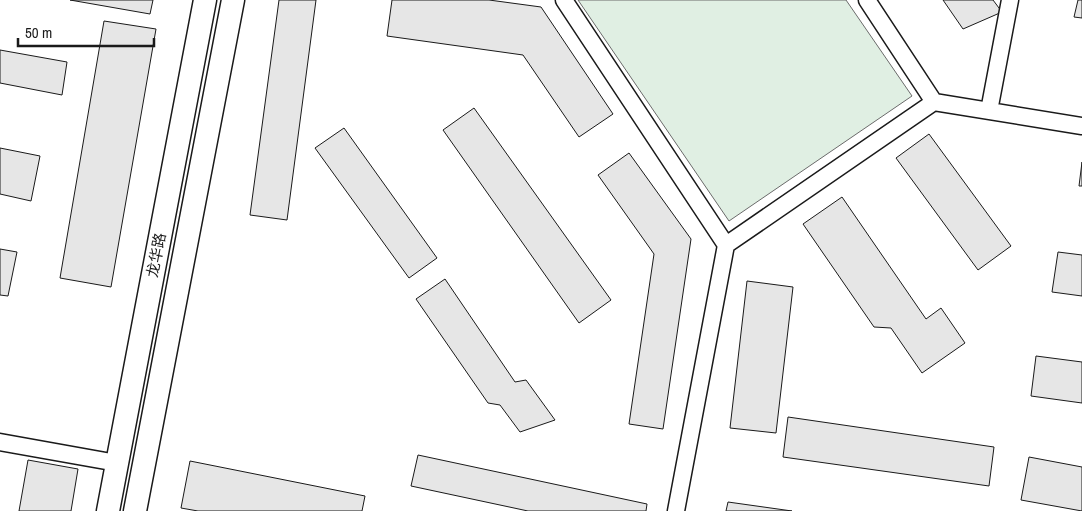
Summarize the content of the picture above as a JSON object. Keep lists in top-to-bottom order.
{
  "streets": {
    "main road": ["龙华路"]
  },
  "scale_bar": "50 m"
}
